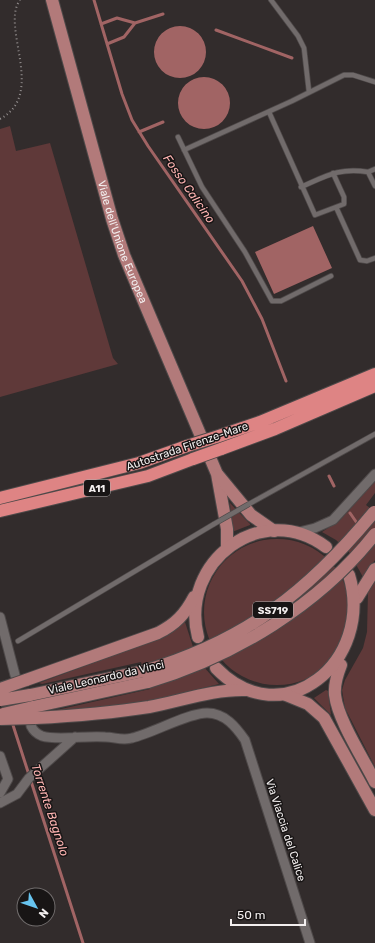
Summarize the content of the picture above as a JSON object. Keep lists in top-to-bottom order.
{
  "streets": {
    "highway": ["Autostrada Firenze-Mare", "A11"],
    "main road": ["Viale dell'Unione Europea", "SS719", "Viale Leonardo da Vinci"],
    "street": ["Via Viaccia del Calice"]
  },
  "water": ["Fosso Calicino", "Torrente Bagnolo"],
  "scale_bar": "50 m",
  "north": "bottom right"
}
